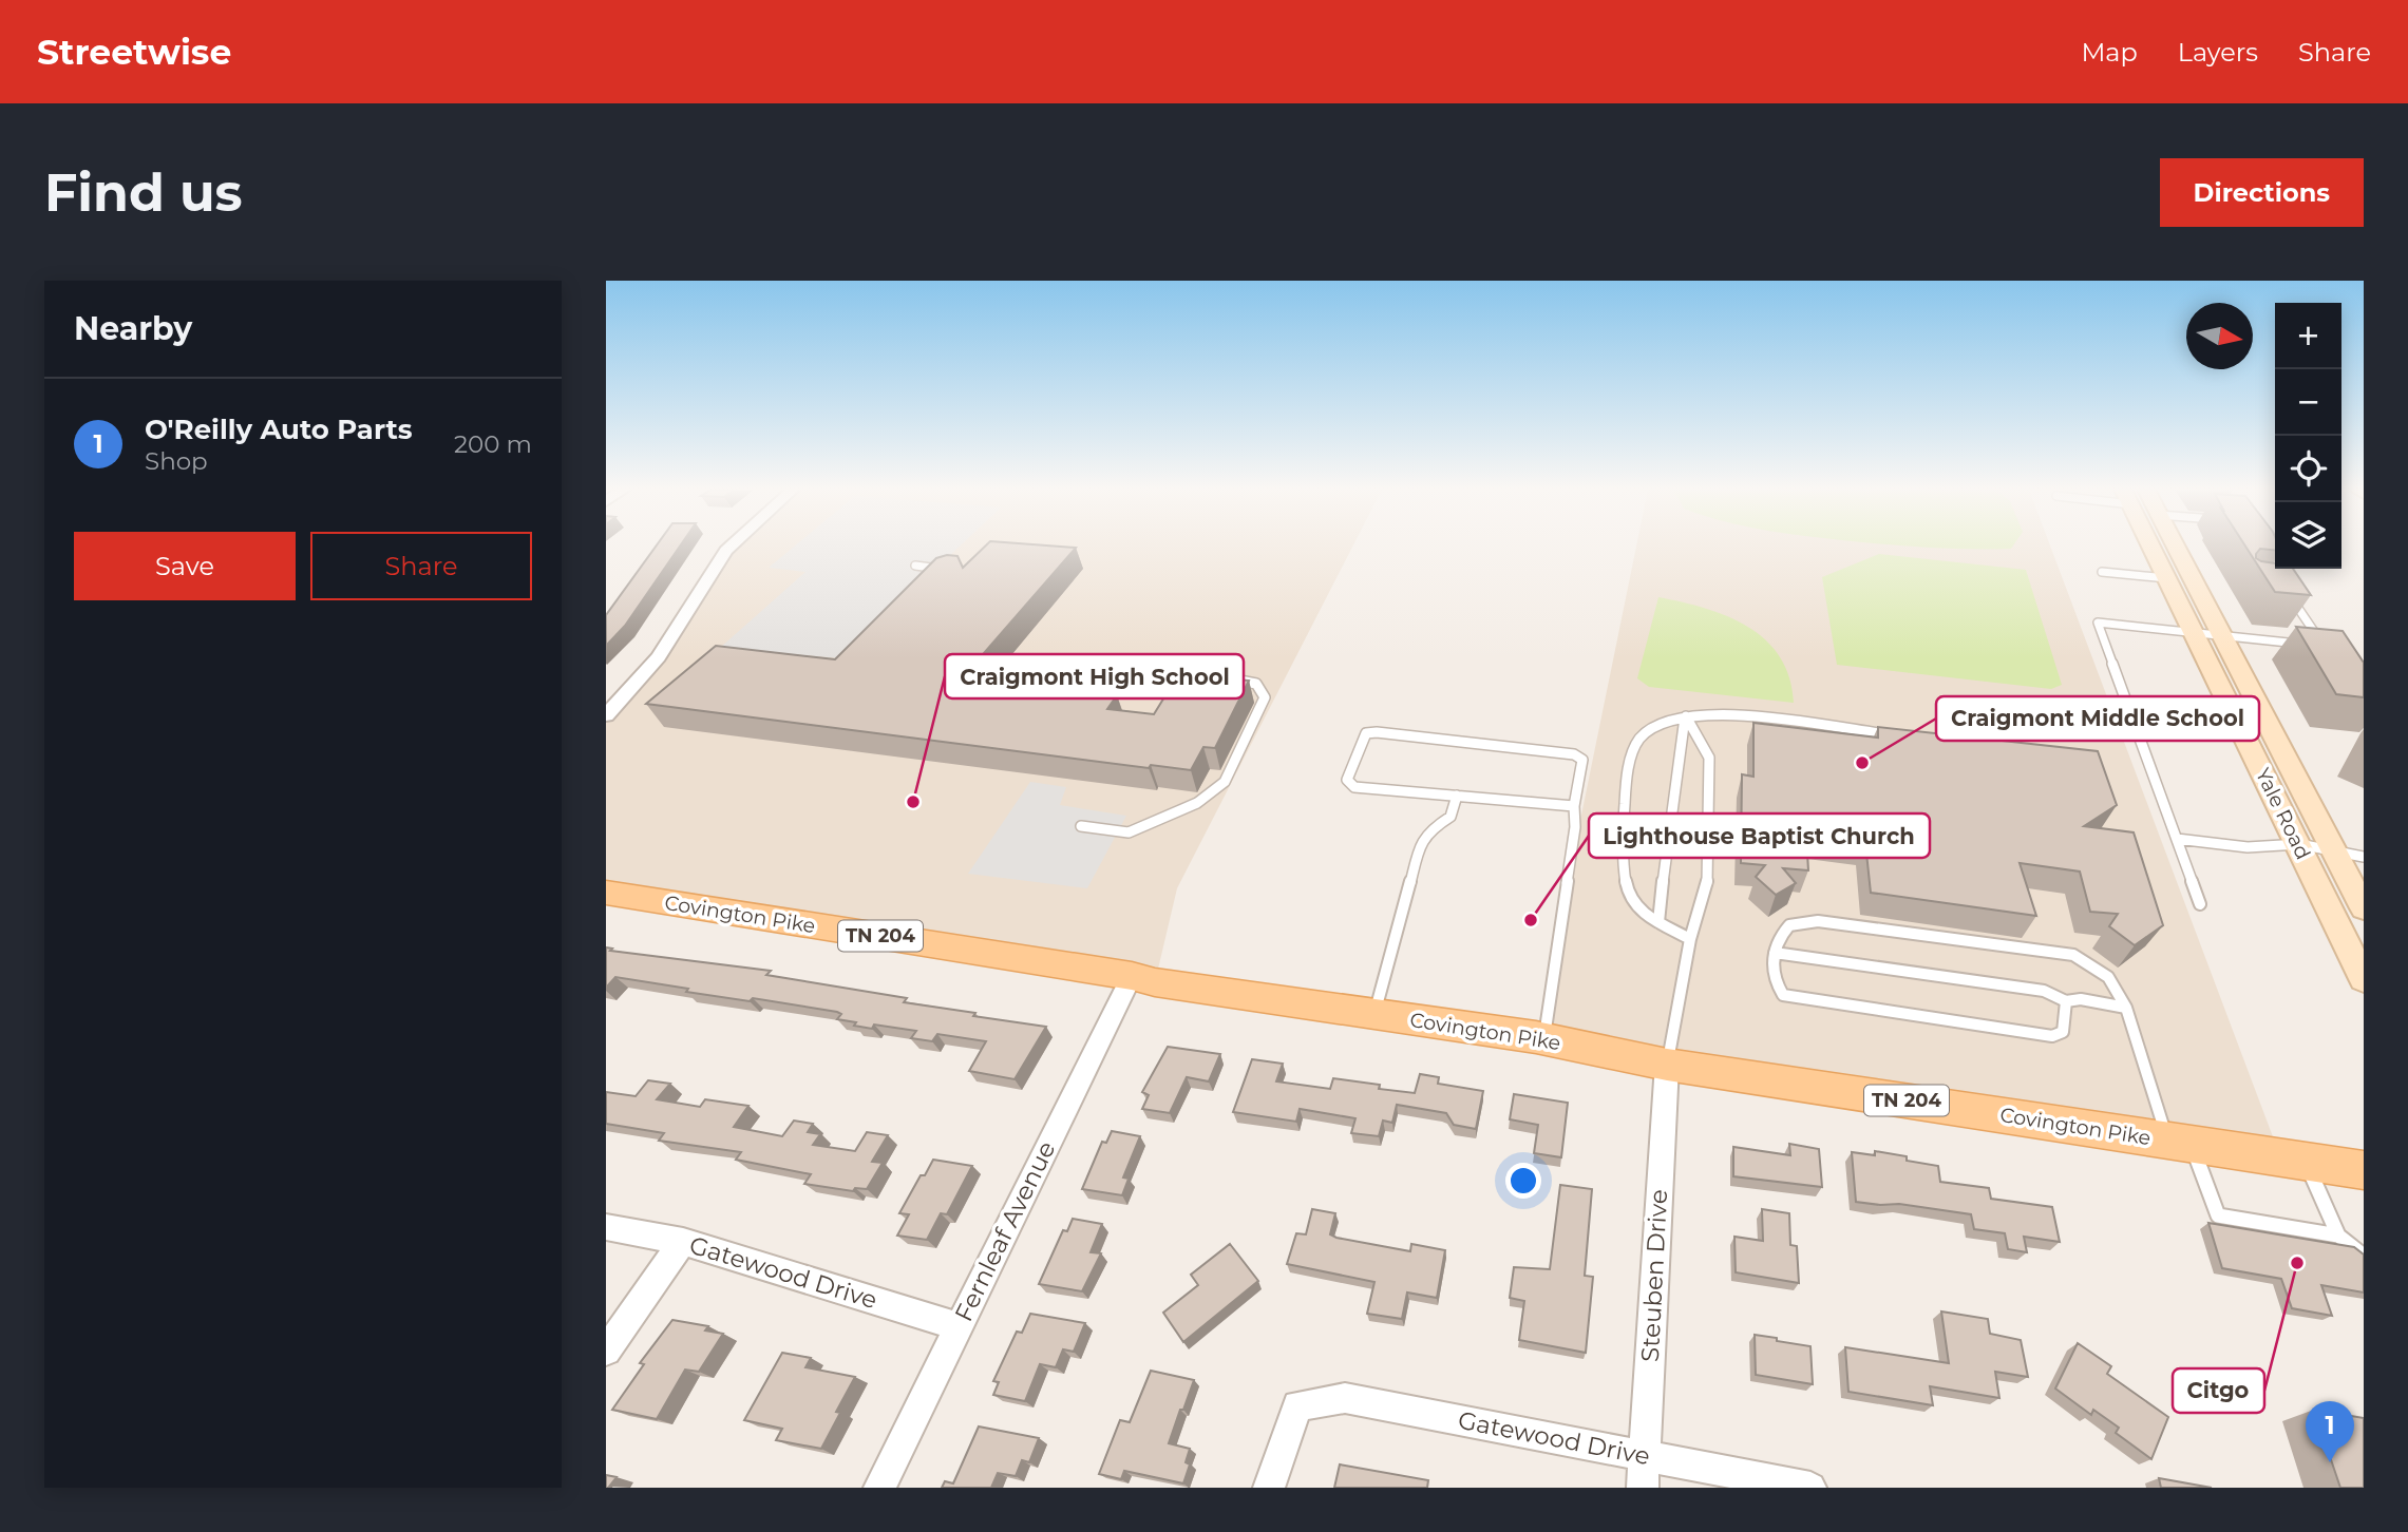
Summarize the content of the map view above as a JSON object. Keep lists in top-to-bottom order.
{
  "streets": {
    "main road": ["Yale Road", "Covington Pike", "TN 204"],
    "street": ["Fernleaf Avenue", "Gatewood Drive", "Steuben Drive"]
  },
  "crossings": [
    ["Covington Pike", "Fernleaf Avenue"],
    ["Covington Pike", "Steuben Drive"],
    ["Fernleaf Avenue", "Gatewood Drive"],
    ["Gatewood Drive", "Steuben Drive"]
  ],
  "places": [
    "Craigmont Middle School",
    "Craigmont High School",
    "Lighthouse Baptist Church",
    "Citgo"
  ],
  "north": "right",
  "page": {
    "header": "Streetwise",
    "nav": ["Map", "Layers", "Share"],
    "buttons": [
      "Directions",
      ["Save", "Share"]
    ],
    "title": "Find us",
    "heading": "Nearby",
    "map_buttons": ["+", "−"],
    "list": [
      {
        "mark": "1",
        "name": "O'Reilly Auto Parts",
        "note": "Shop",
        "value": "200 m"
      }
    ],
    "pins": "1"
  }
}
